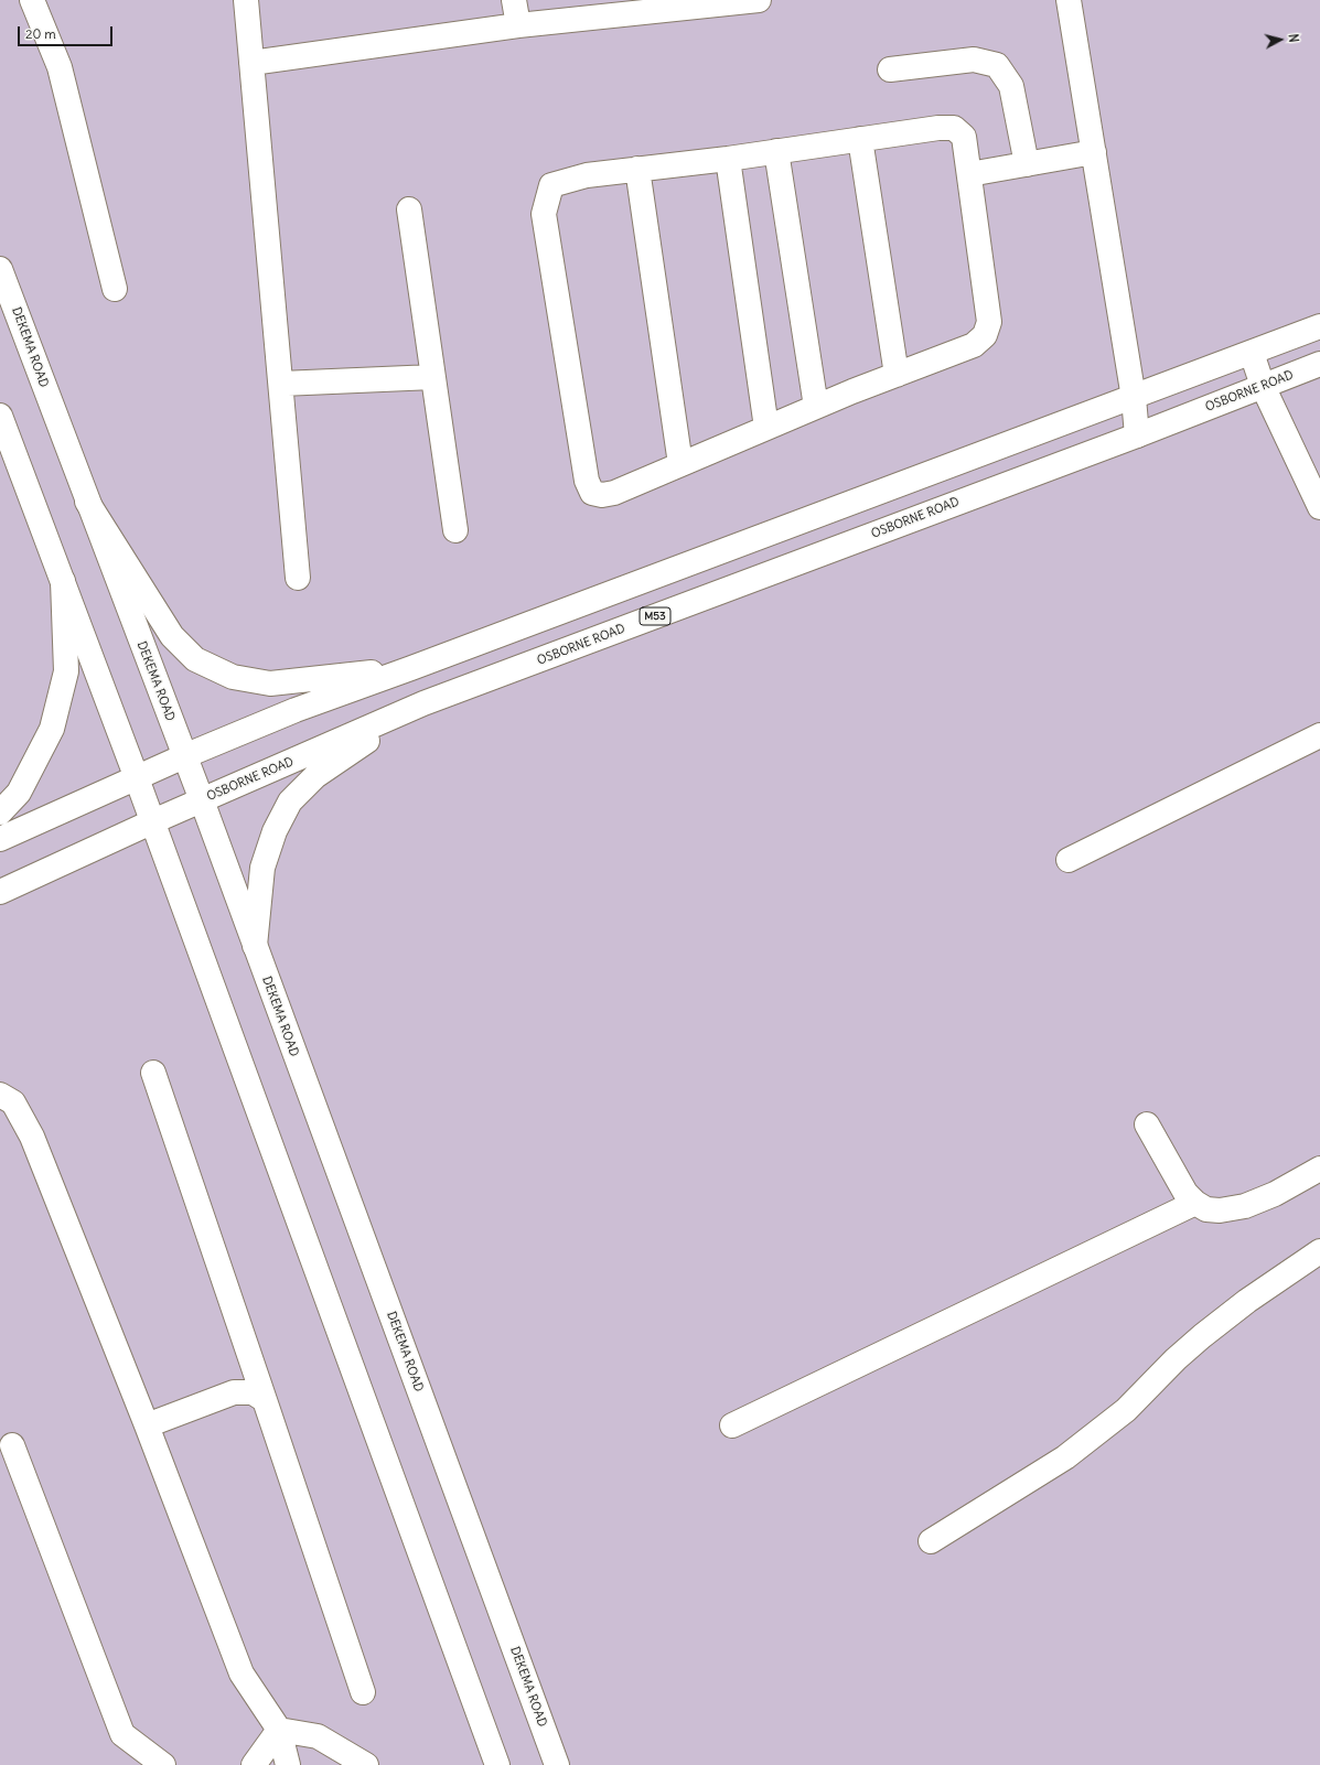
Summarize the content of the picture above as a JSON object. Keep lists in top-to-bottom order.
{
  "streets": {
    "main road": ["DEKEMA ROAD", "OSBORNE ROAD", "M53"]
  },
  "crossings": [
    ["DEKEMA ROAD", "OSBORNE ROAD"]
  ],
  "scale_bar": "20 m",
  "north": "right"
}
